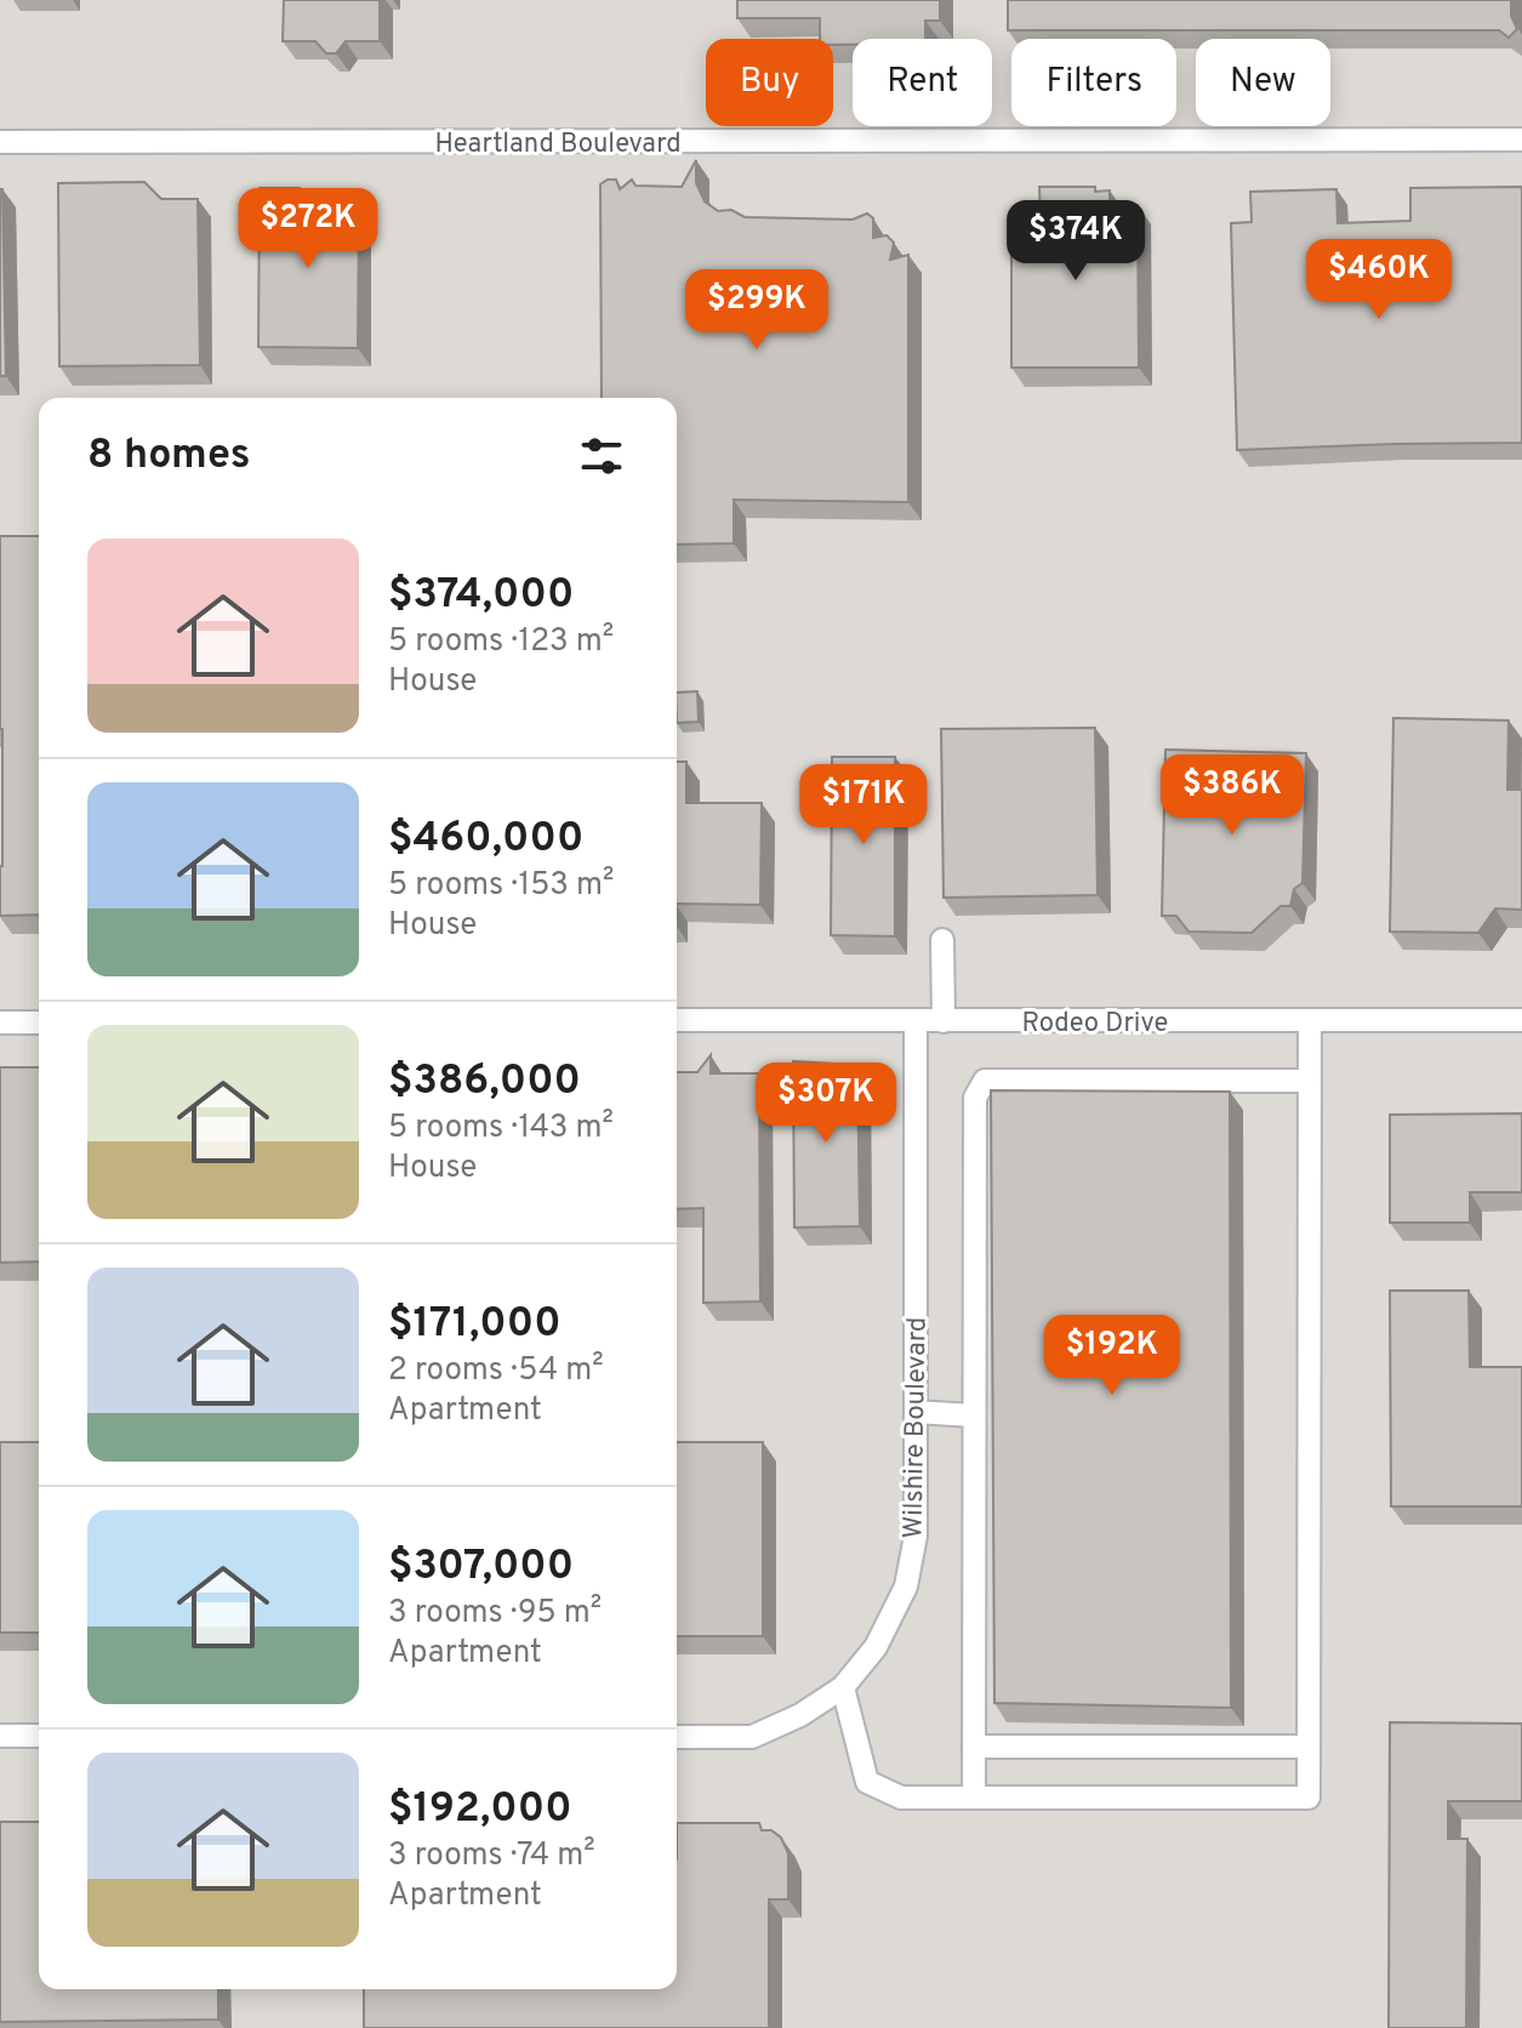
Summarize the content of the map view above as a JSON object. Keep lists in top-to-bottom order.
{
  "streets": {
    "street": ["Heartland Boulevard", "Rodeo Drive", "Wilshire Boulevard"]
  },
  "crossings": [
    ["Rodeo Drive", "Wilshire Boulevard"]
  ],
  "page": {
    "chip": [
      "Buy",
      "Rent",
      "Filters",
      "New"
    ],
    "price": [
      "$272K",
      "$374K",
      "$460K",
      "$299K",
      "$386K",
      "$171K",
      "$307K",
      "$192K"
    ],
    "heading": "8 homes",
    "list": [
      {
        "name": "$374,000",
        "note": "5 rooms · 123 m² · House"
      },
      {
        "name": "$460,000",
        "note": "5 rooms · 153 m² · House"
      },
      {
        "name": "$386,000",
        "note": "5 rooms · 143 m² · House"
      },
      {
        "name": "$171,000",
        "note": "2 rooms · 54 m² · Apartment"
      },
      {
        "name": "$307,000",
        "note": "3 rooms · 95 m² · Apartment"
      },
      {
        "name": "$192,000",
        "note": "3 rooms · 74 m² · Apartment"
      }
    ]
  }
}
